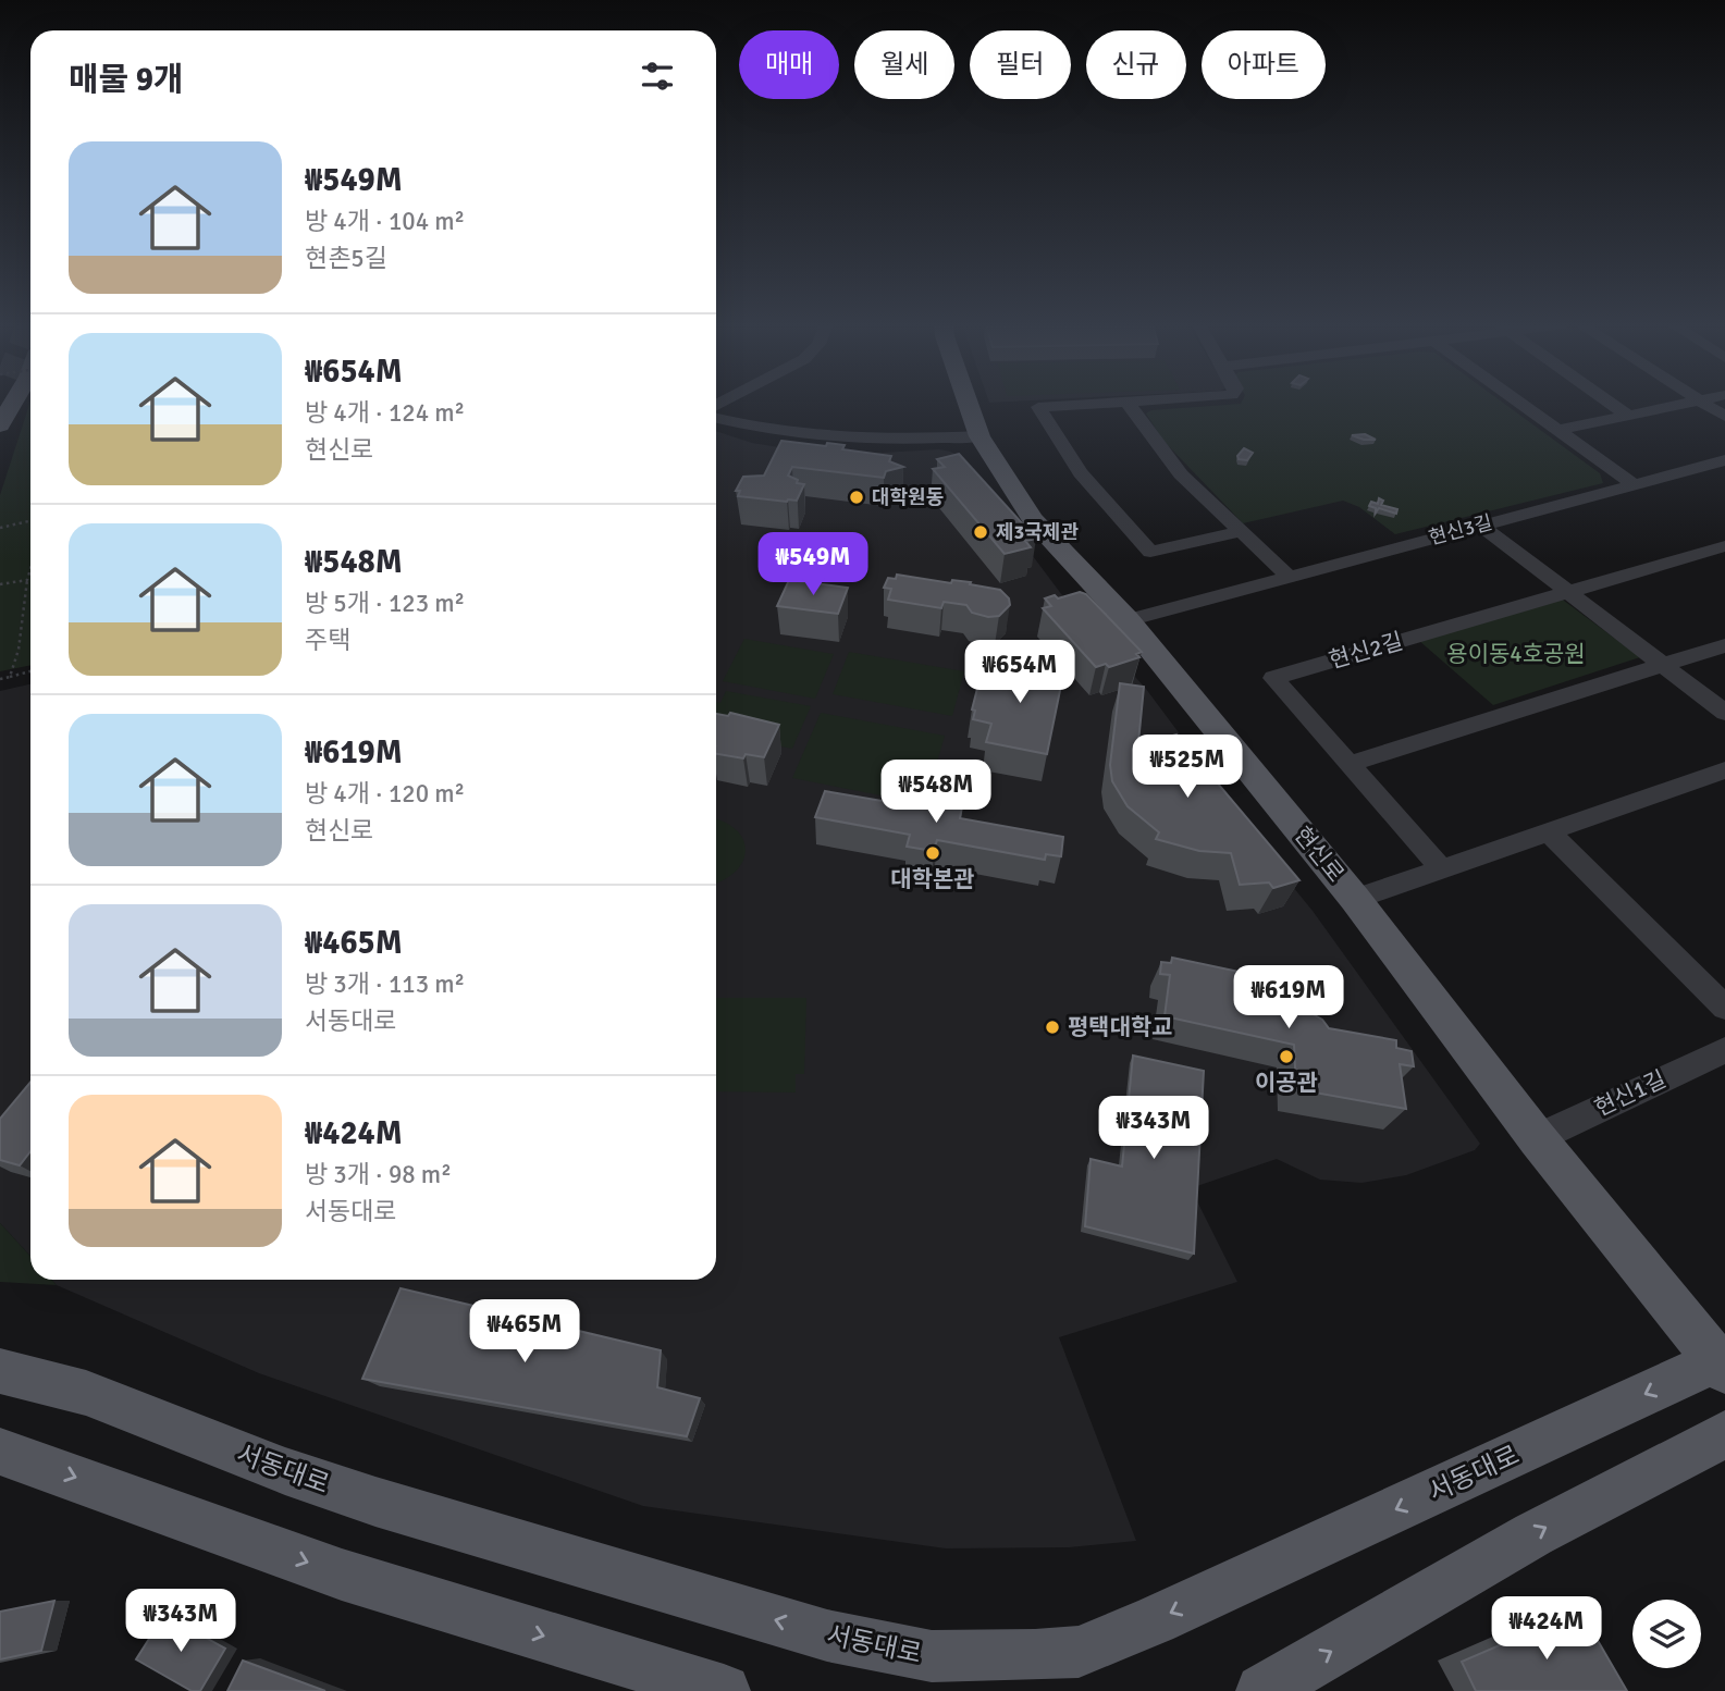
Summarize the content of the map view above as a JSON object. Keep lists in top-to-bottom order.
{
  "streets": {
    "main road": ["현신로", "서동대로"],
    "street": ["현신3길", "현신2길", "현신1길"]
  },
  "crossings": [
    ["현신3길", "현신로"],
    ["현신로", "현신1길"],
    ["현신로", "서동대로"]
  ],
  "parks": ["용이동4호공원"],
  "places": [
    "대학원동",
    "제3국제관",
    "대학본관",
    "평택대학교",
    "이공관"
  ],
  "page": {
    "chip": [
      "매매",
      "월세",
      "필터",
      "신규",
      "아파트"
    ],
    "heading": "매물 9개",
    "list": [
      {
        "name": "₩549M",
        "note": "방 4개 · 104 m² · 현촌5길"
      },
      {
        "name": "₩654M",
        "note": "방 4개 · 124 m² · 현신로"
      },
      {
        "name": "₩548M",
        "note": "방 5개 · 123 m² · 주택"
      },
      {
        "name": "₩619M",
        "note": "방 4개 · 120 m² · 현신로"
      },
      {
        "name": "₩465M",
        "note": "방 3개 · 113 m² · 서동대로"
      },
      {
        "name": "₩424M",
        "note": "방 3개 · 98 m² · 서동대로"
      }
    ],
    "price": [
      "₩549M",
      "₩654M",
      "₩525M",
      "₩548M",
      "₩619M",
      "₩343M",
      "₩465M",
      "₩343M",
      "₩424M"
    ]
  }
}
